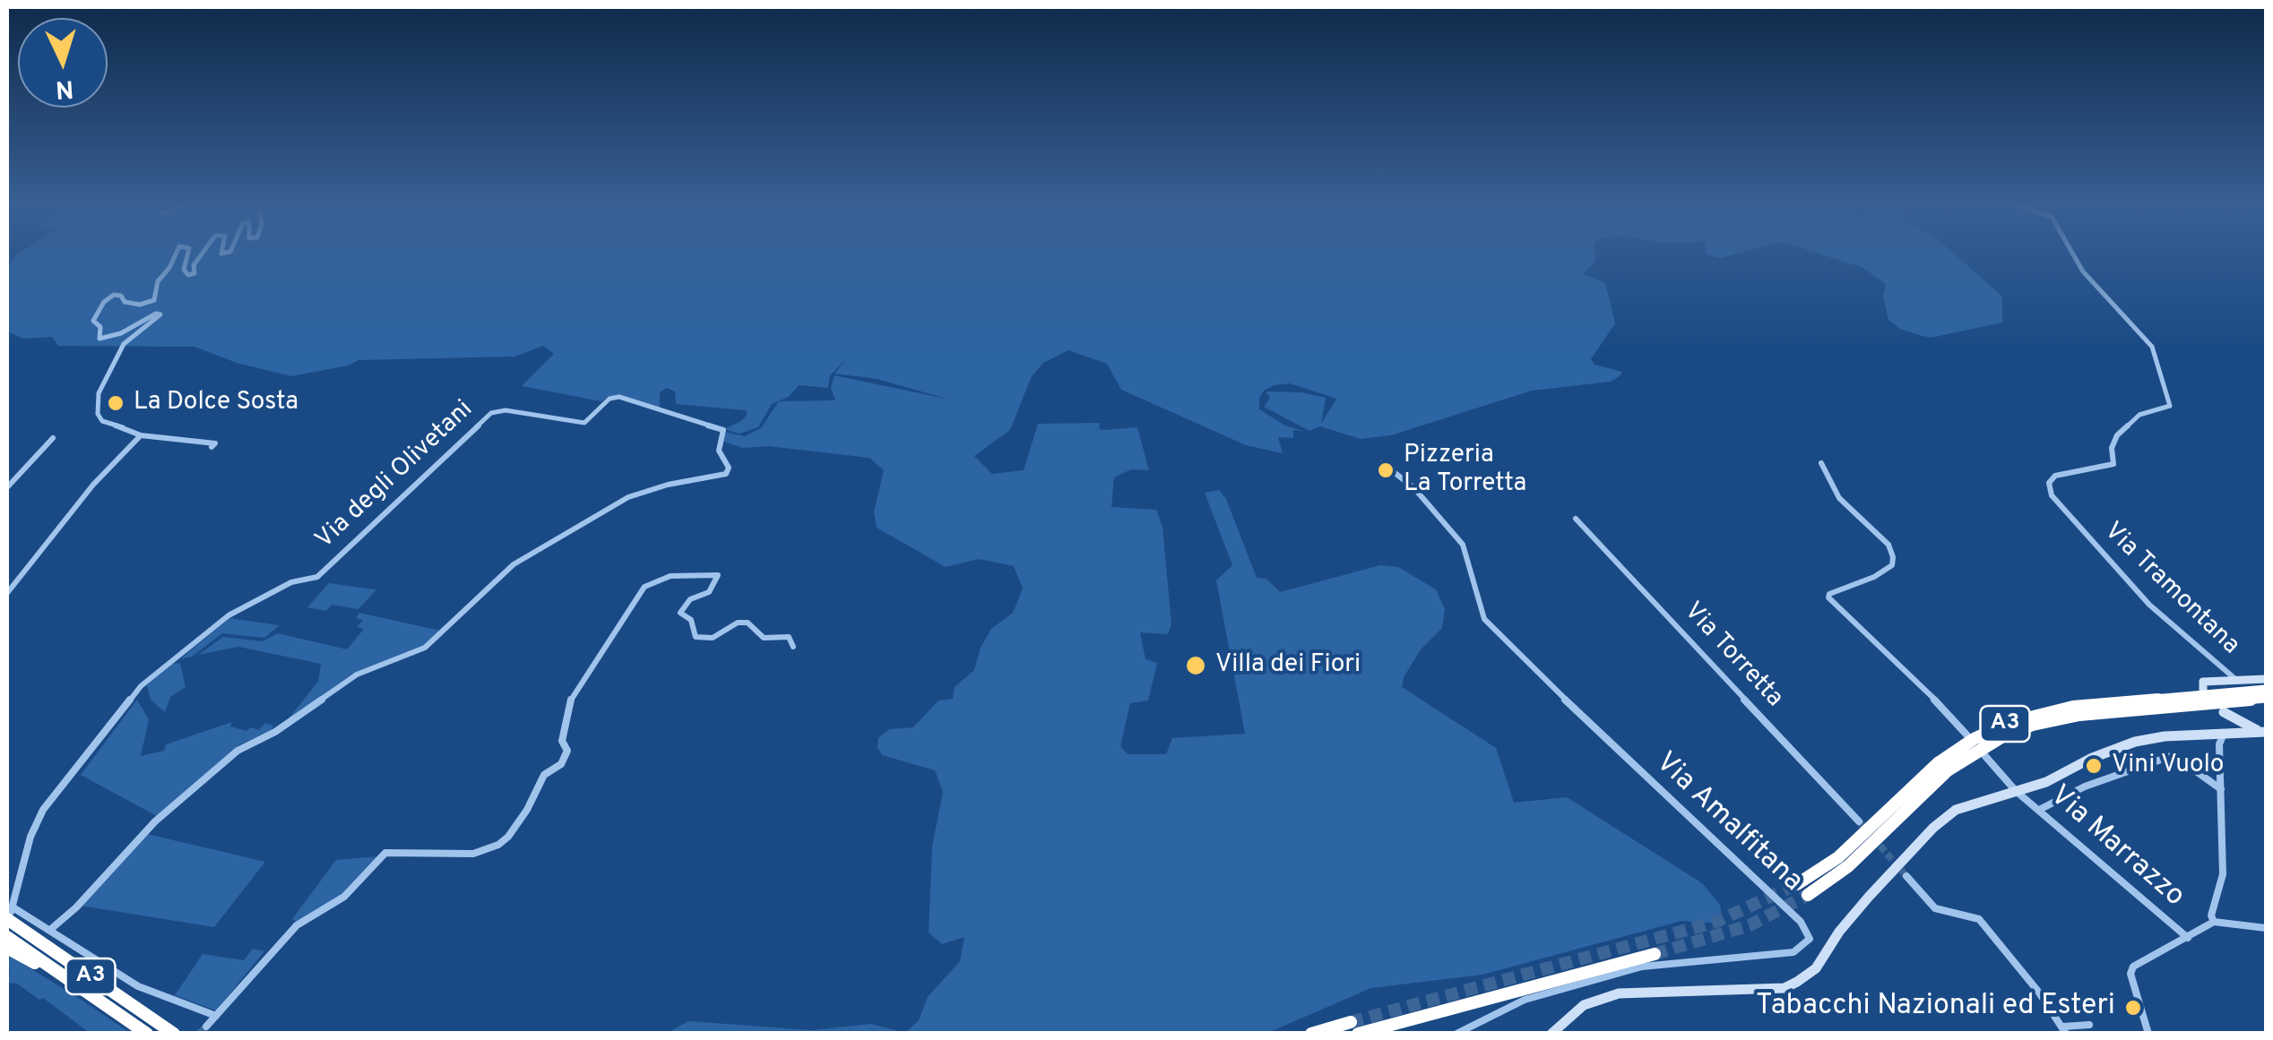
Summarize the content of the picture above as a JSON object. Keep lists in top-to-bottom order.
{
  "streets": {
    "highway": ["A3"],
    "street": [
      "Via degli Olivetani",
      "Via Tramontana",
      "Via Torretta",
      "Via Amalfitana",
      "Via Marrazzo"
    ]
  },
  "crossings": [
    ["Via degli Olivetani", "A3"]
  ],
  "places": [
    "La Dolce Sosta",
    "Pizzeria La Torretta",
    "Villa dei Fiori",
    "Vini Vuolo",
    "Tabacchi Nazionali ed Esteri"
  ],
  "north": "bottom"
}
